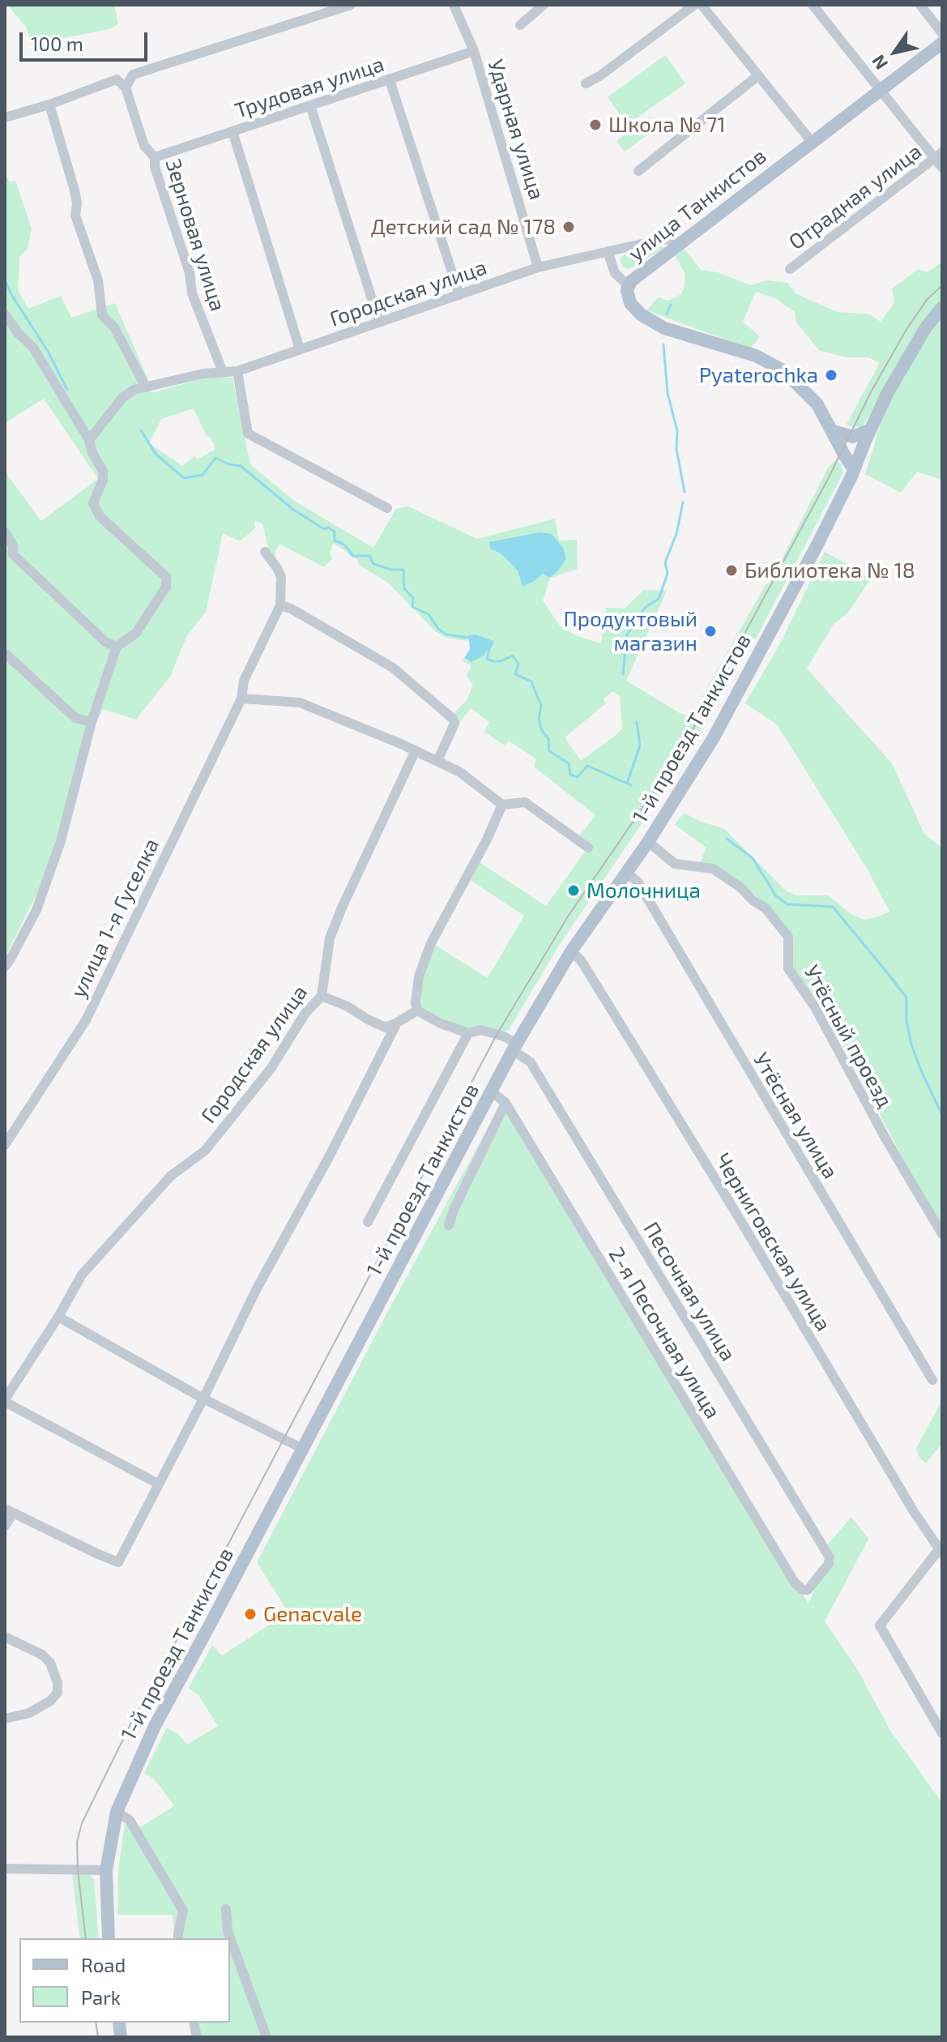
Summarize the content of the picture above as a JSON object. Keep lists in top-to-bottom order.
{
  "streets": {
    "main road": ["улица Танкистов", "1-й проезд Танкистов"],
    "street": [
      "Трудовая улица",
      "Ударная улица",
      "Отрадная улица",
      "Зерновая улица",
      "Городская улица",
      "улица 1-я Гуселка",
      "Утёсный проезд",
      "Утёсная улица",
      "Черниговская улица",
      "Песочная улица",
      "2-я Песочная улица"
    ]
  },
  "crossings": [
    ["Трудовая улица", "Ударная улица"],
    ["Трудовая улица", "Зерновая улица"],
    ["Ударная улица", "Городская улица"],
    ["улица Танкистов", "Городская улица"],
    ["улица Танкистов", "1-й проезд Танкистов"],
    ["Зерновая улица", "Городская улица"],
    ["1-й проезд Танкистов", "Утёсный проезд"],
    ["1-й проезд Танкистов", "Утёсная улица"],
    ["1-й проезд Танкистов", "Черниговская улица"],
    ["1-й проезд Танкистов", "Песочная улица"],
    ["1-й проезд Танкистов", "2-я Песочная улица"],
    ["Песочная улица", "2-я Песочная улица"]
  ],
  "places": [
    "Школа № 71",
    "Детский сад № 178",
    "Pyaterochka",
    "Библиотека № 18",
    "Продуктовый магазин",
    "Молочница",
    "Genacvale"
  ],
  "legend": ["Road", "Park"],
  "scale_bar": "100 m",
  "north": "bottom left"
}
